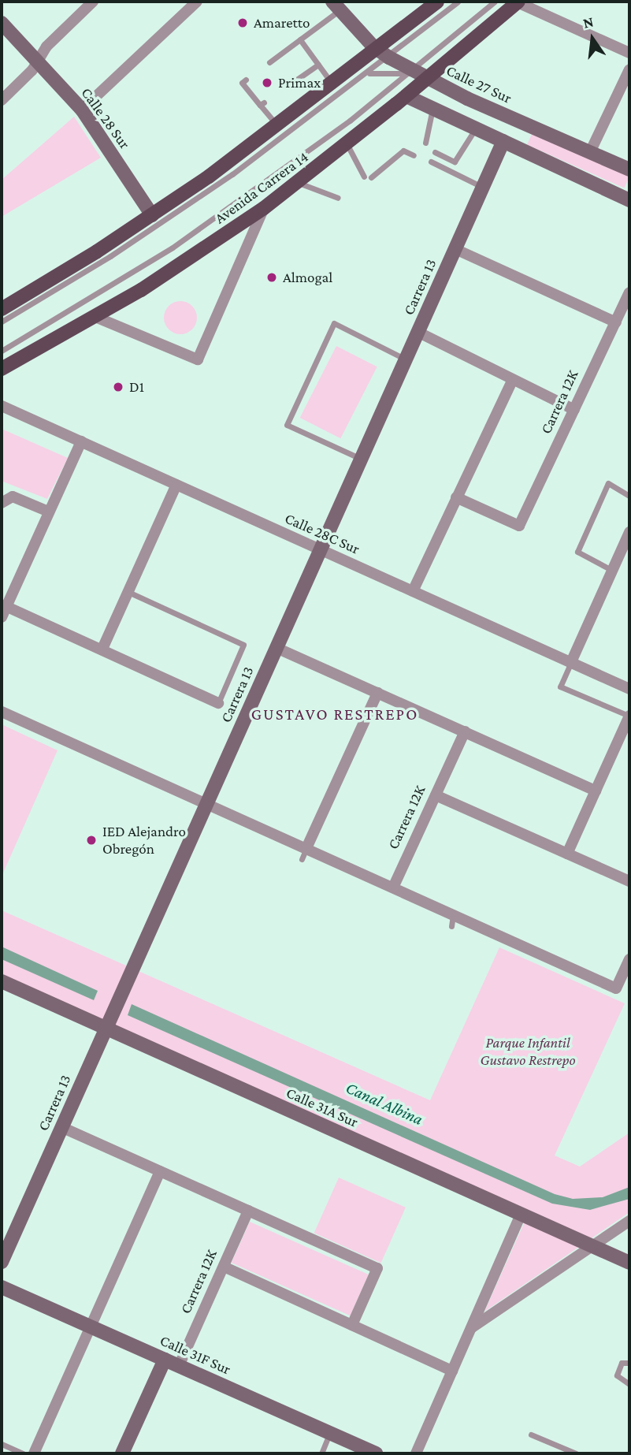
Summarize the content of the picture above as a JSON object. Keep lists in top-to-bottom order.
{
  "streets": {
    "main road": ["Avenida Carrera 14"],
    "street": [
      "Calle 27 Sur",
      "Calle 28 Sur",
      "Carrera 13",
      "Carrera 12K",
      "Calle 28C Sur",
      "Calle 31A Sur",
      "Calle 31F Sur"
    ]
  },
  "crossings": [
    ["Calle 27 Sur", "Avenida Carrera 14"],
    ["Carrera 13", "Calle 28C Sur"],
    ["Carrera 13", "Calle 31A Sur"],
    ["Carrera 12K", "Calle 31F Sur"]
  ],
  "districts": ["GUSTAVO RESTREPO"],
  "water": ["Canal Albina"],
  "parks": ["Parque Infantil Gustavo Restrepo"],
  "places": [
    "Amaretto",
    "Primax",
    "Almogal",
    "D1",
    "IED Alejandro Obregón"
  ],
  "north": "top"
}
